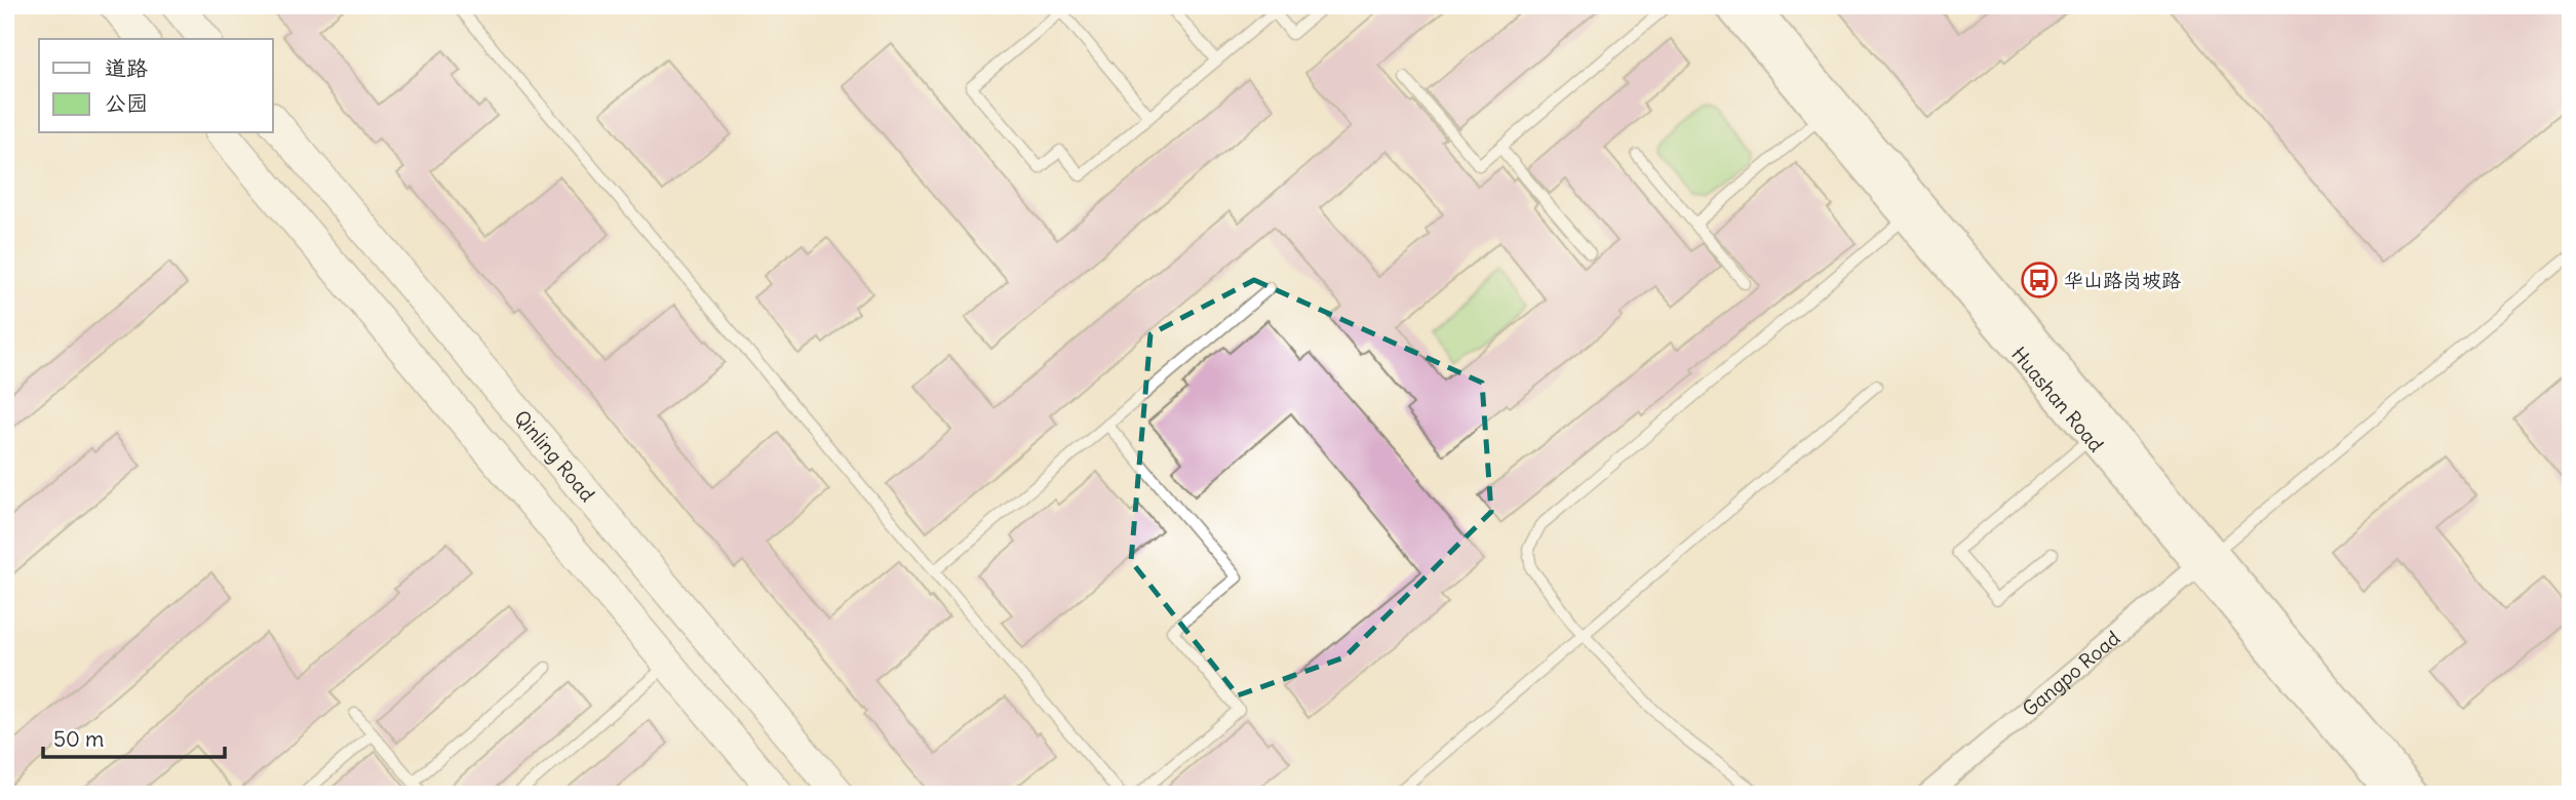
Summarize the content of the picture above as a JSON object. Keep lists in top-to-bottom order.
{
  "streets": {
    "main road": ["Qinling Road"],
    "street": ["Huashan Road", "Gangpo Road"]
  },
  "crossings": [
    ["Huashan Road", "Gangpo Road"]
  ],
  "places": {
    "bus stop": ["华山路岗坡路"]
  },
  "legend": ["道路", "公园"],
  "scale_bar": "50 m"
}
